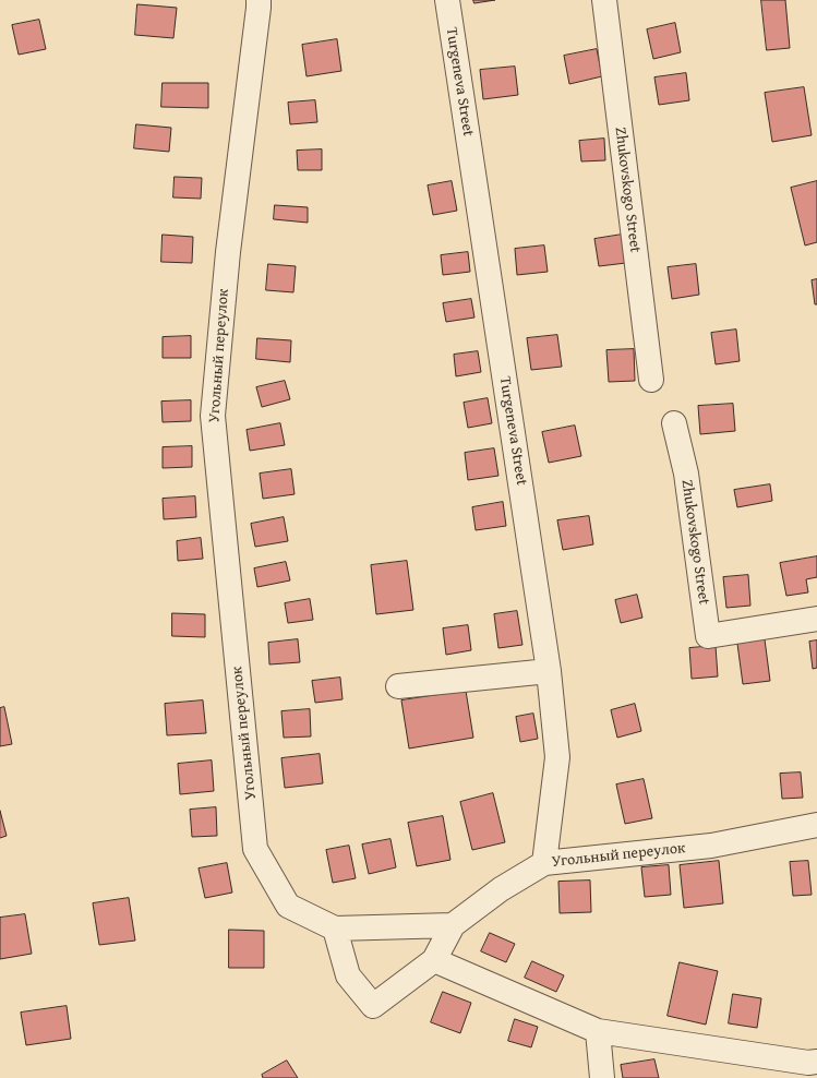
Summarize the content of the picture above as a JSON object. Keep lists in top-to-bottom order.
{
  "streets": {
    "street": ["Turgeneva Street", "Zhukovskogo Street", "Угольный переулок"]
  },
  "crossings": [
    ["Turgeneva Street", "Угольный переулок"]
  ]
}
